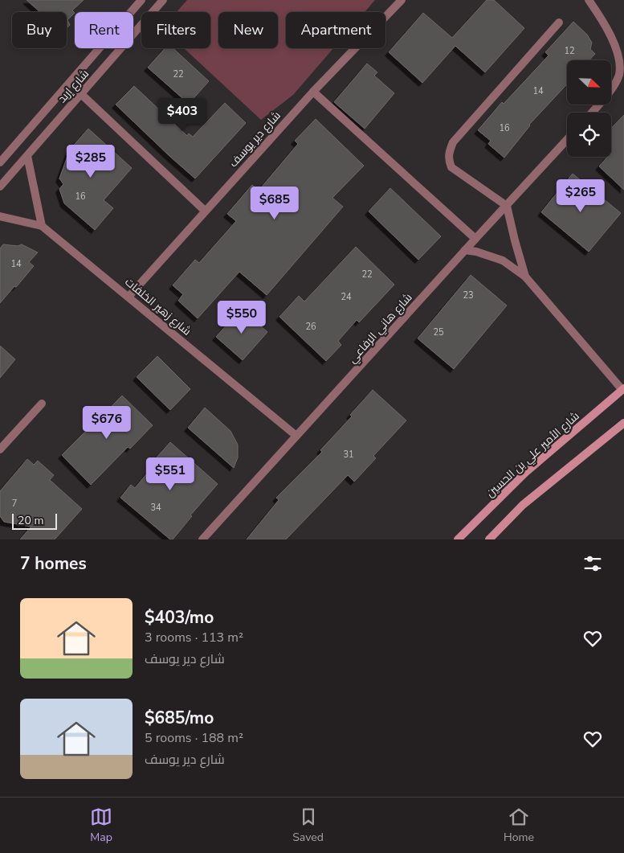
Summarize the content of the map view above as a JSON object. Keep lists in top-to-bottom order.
{
  "streets": {
    "main road": ["شارع الأمير علي بن الحسين"],
    "street": [
      "شارع إربد",
      "شارع دير يوسف",
      "شارع زهير الخلفات",
      "شارع هاني الرفاعي"
    ]
  },
  "crossings": [
    ["شارع دير يوسف", "شارع زهير الخلفات"],
    ["شارع زهير الخلفات", "شارع هاني الرفاعي"]
  ],
  "house_numbers": [
    "12",
    "22",
    "14",
    "16",
    "16",
    "14",
    "22",
    "23",
    "24",
    "26",
    "25",
    "31",
    "7",
    "34"
  ],
  "scale_bar": "20 m",
  "north": "bottom right",
  "page": {
    "chip": [
      "Buy",
      "Rent",
      "Filters",
      "New",
      "Apartment"
    ],
    "price": [
      "$403",
      "$285",
      "$265",
      "$685",
      "$550",
      "$676",
      "$551"
    ],
    "scale": "20 m",
    "heading": "7 homes",
    "list": [
      {
        "name": "$403/mo",
        "note": "3 rooms · 113 m² · شارع دير يوسف"
      },
      {
        "name": "$685/mo",
        "note": "5 rooms · 188 m² · شارع دير يوسف"
      }
    ],
    "tabs": ["Map", "Saved", "Home"]
  }
}
